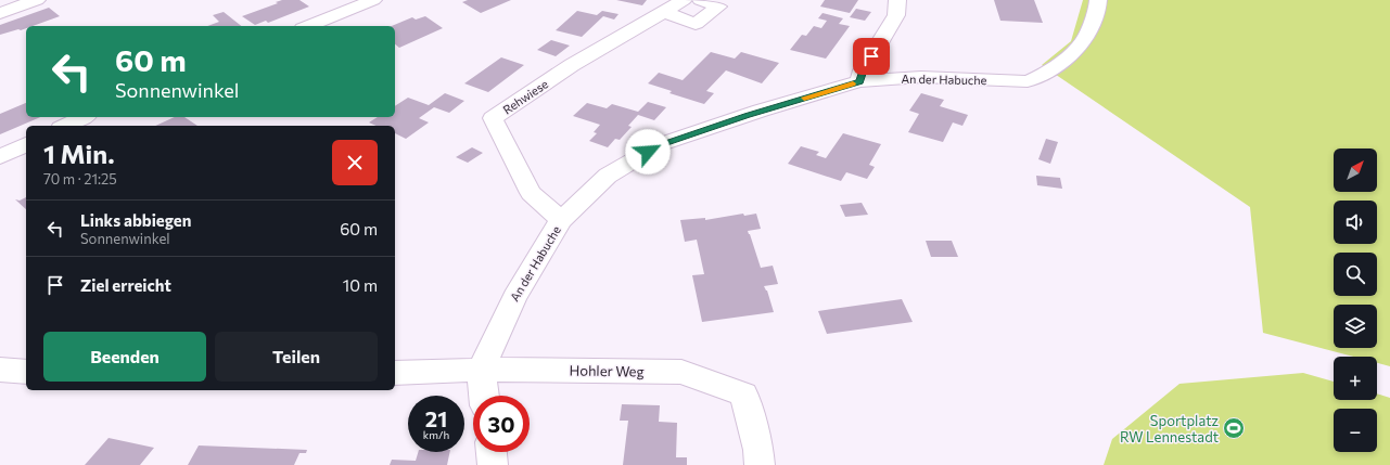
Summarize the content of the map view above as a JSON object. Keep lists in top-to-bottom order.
{
  "streets": {
    "street": ["An der Habuche", "Rehwiese", "Hohler Weg"]
  },
  "crossings": [
    ["An der Habuche", "Rehwiese"],
    ["An der Habuche", "Hohler Weg"]
  ],
  "places": {
    "sports": ["Sportplatz RW Lennestadt"]
  },
  "north": "top right",
  "page": {
    "turn": ["60 m", "Sonnenwinkel"],
    "heading": ["1 Min.", "70 m · 21:25"],
    "map_buttons": ["+", "−"],
    "list": [
      {
        "name": "Links abbiegen",
        "note": "Sonnenwinkel",
        "value": "60 m"
      },
      {
        "name": "Ziel erreicht",
        "value": "10 m"
      }
    ],
    "buttons": ["Beenden", "Teilen"],
    "speed": "21 km/h",
    "limit": "30"
  }
}
